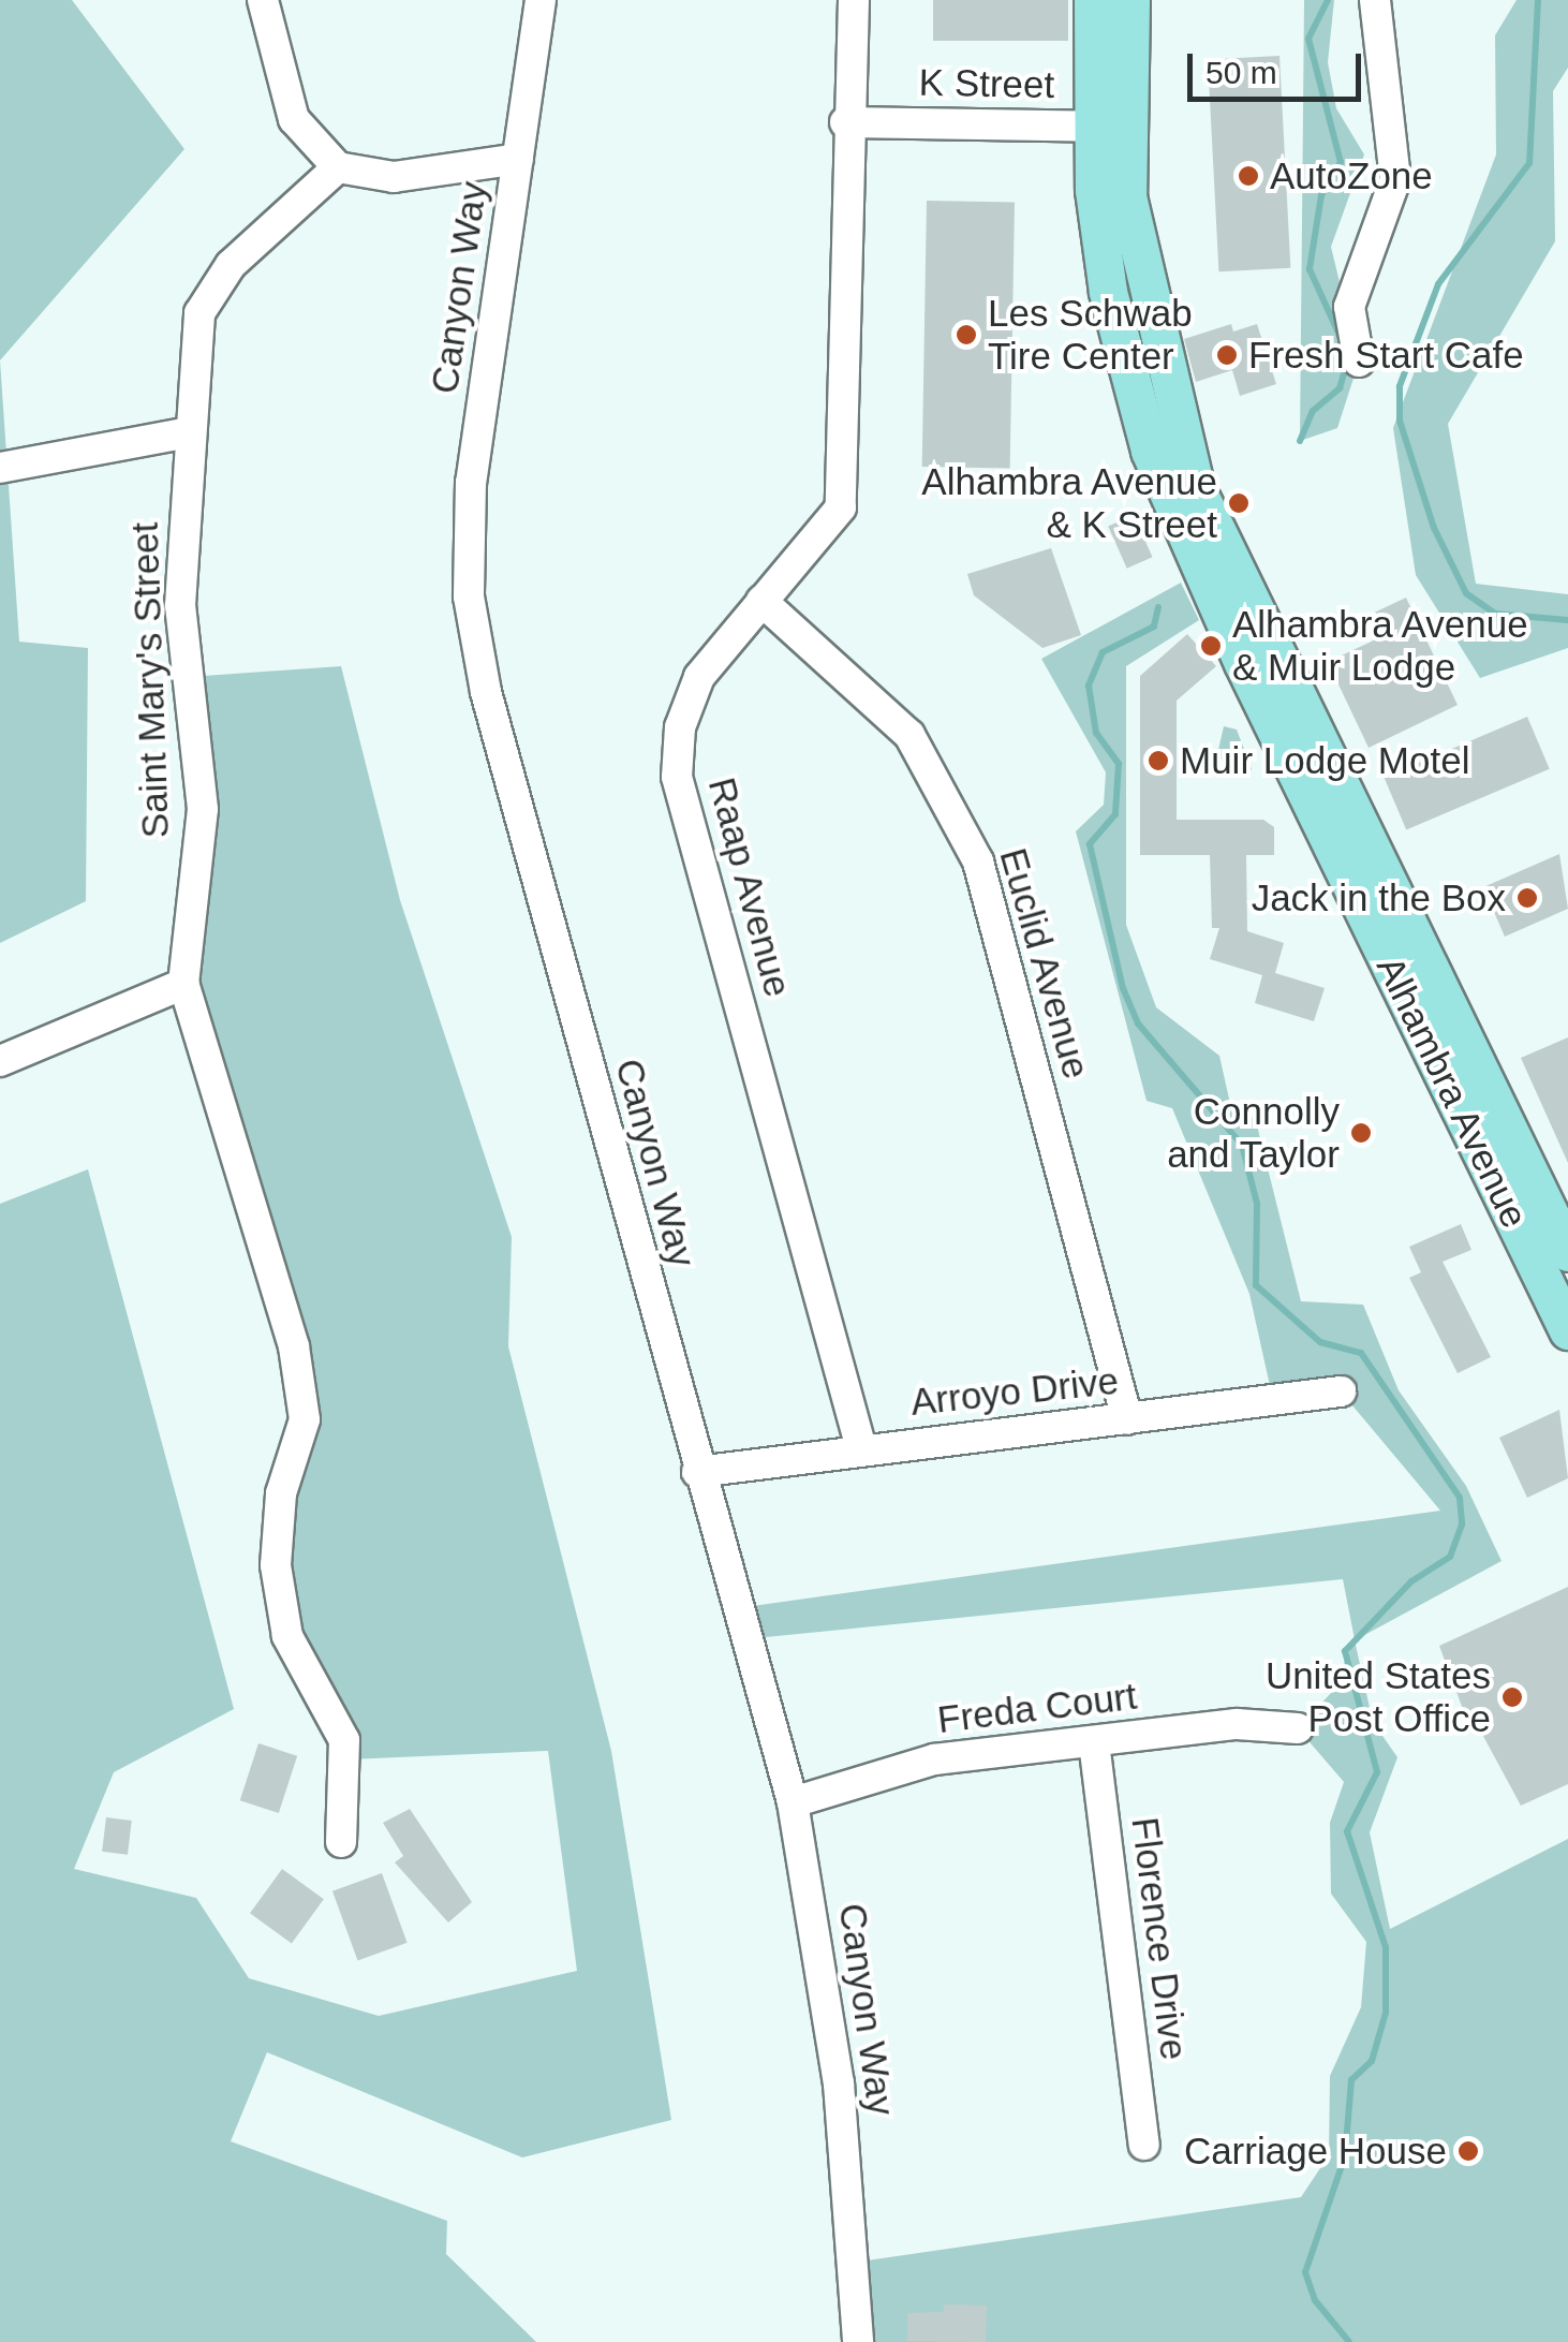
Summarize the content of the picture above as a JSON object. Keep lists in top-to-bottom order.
{
  "streets": {
    "main road": ["Alhambra Avenue"],
    "street": [
      "K Street",
      "Canyon Way",
      "Saint Mary's Street",
      "Raap Avenue",
      "Euclid Avenue",
      "Arroyo Drive",
      "Freda Court",
      "Florence Drive"
    ]
  },
  "crossings": [
    ["K Street", "Raap Avenue"],
    ["K Street", "Alhambra Avenue"],
    ["Canyon Way", "Arroyo Drive"],
    ["Canyon Way", "Freda Court"],
    ["Raap Avenue", "Euclid Avenue"],
    ["Raap Avenue", "Arroyo Drive"],
    ["Euclid Avenue", "Arroyo Drive"],
    ["Freda Court", "Florence Drive"]
  ],
  "places": [
    "AutoZone",
    "Les Schwab Tire Center",
    "Fresh Start Cafe",
    "Alhambra Avenue & K Street",
    "Alhambra Avenue & Muir Lodge",
    "Muir Lodge Motel",
    "Jack in the Box",
    "Connolly and Taylor",
    "United States Post Office",
    "Carriage House"
  ],
  "scale_bar": "50 m"
}
